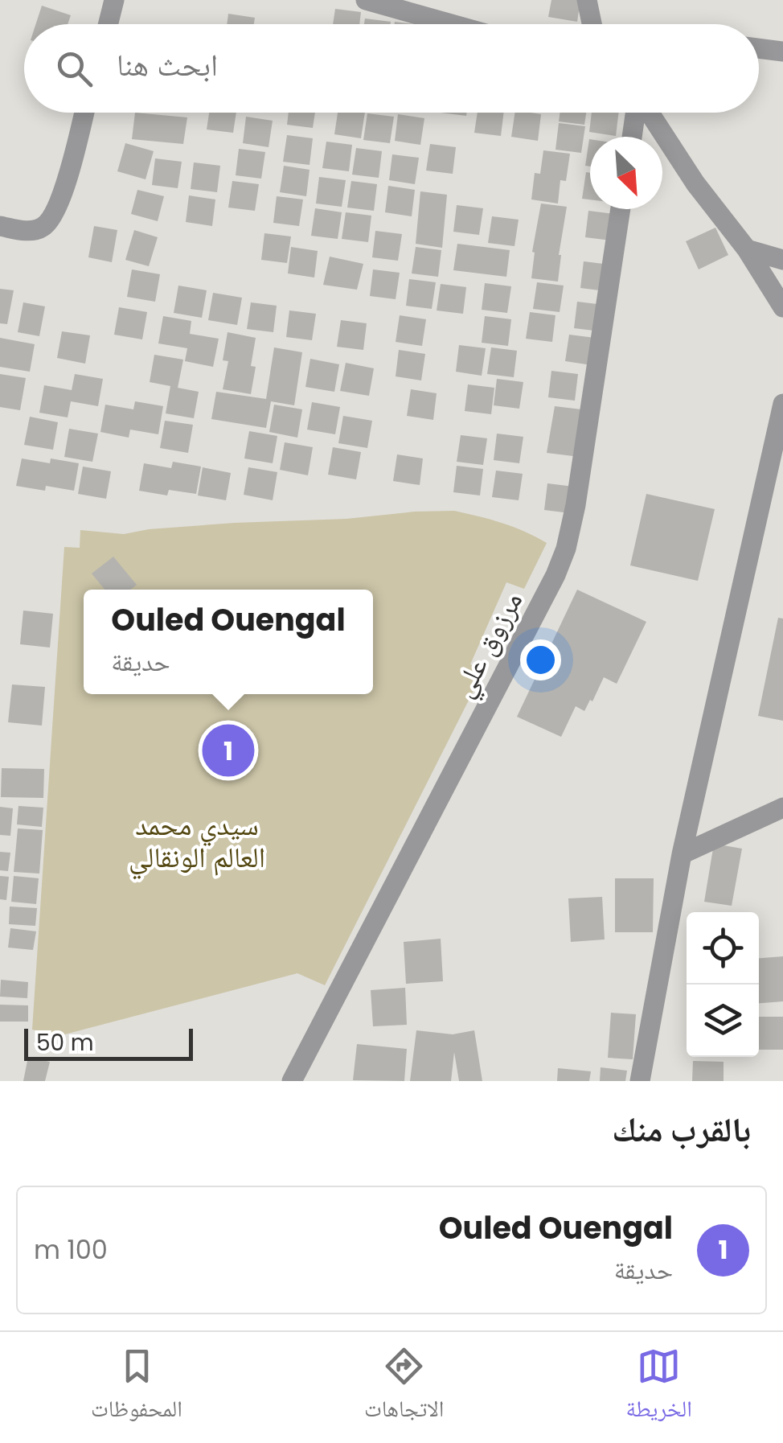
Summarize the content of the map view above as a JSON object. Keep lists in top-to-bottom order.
{
  "streets": {
    "street": ["مرزوق علي"]
  },
  "parks": ["سيدي محمد العالم الونقالي"],
  "scale_bar": "50 m",
  "north": "bottom right",
  "page": {
    "search": "ابحث هنا",
    "popup": ["Ouled Ouengal", "حديقة"],
    "pins": "1",
    "scale": "50 m",
    "heading": "بالقرب منك",
    "list": [
      {
        "mark": "1",
        "name": "Ouled Ouengal",
        "note": "حديقة",
        "value": "100 m"
      }
    ],
    "nav": ["الخريطة", "الاتجاهات", "المحفوظات"]
  }
}
